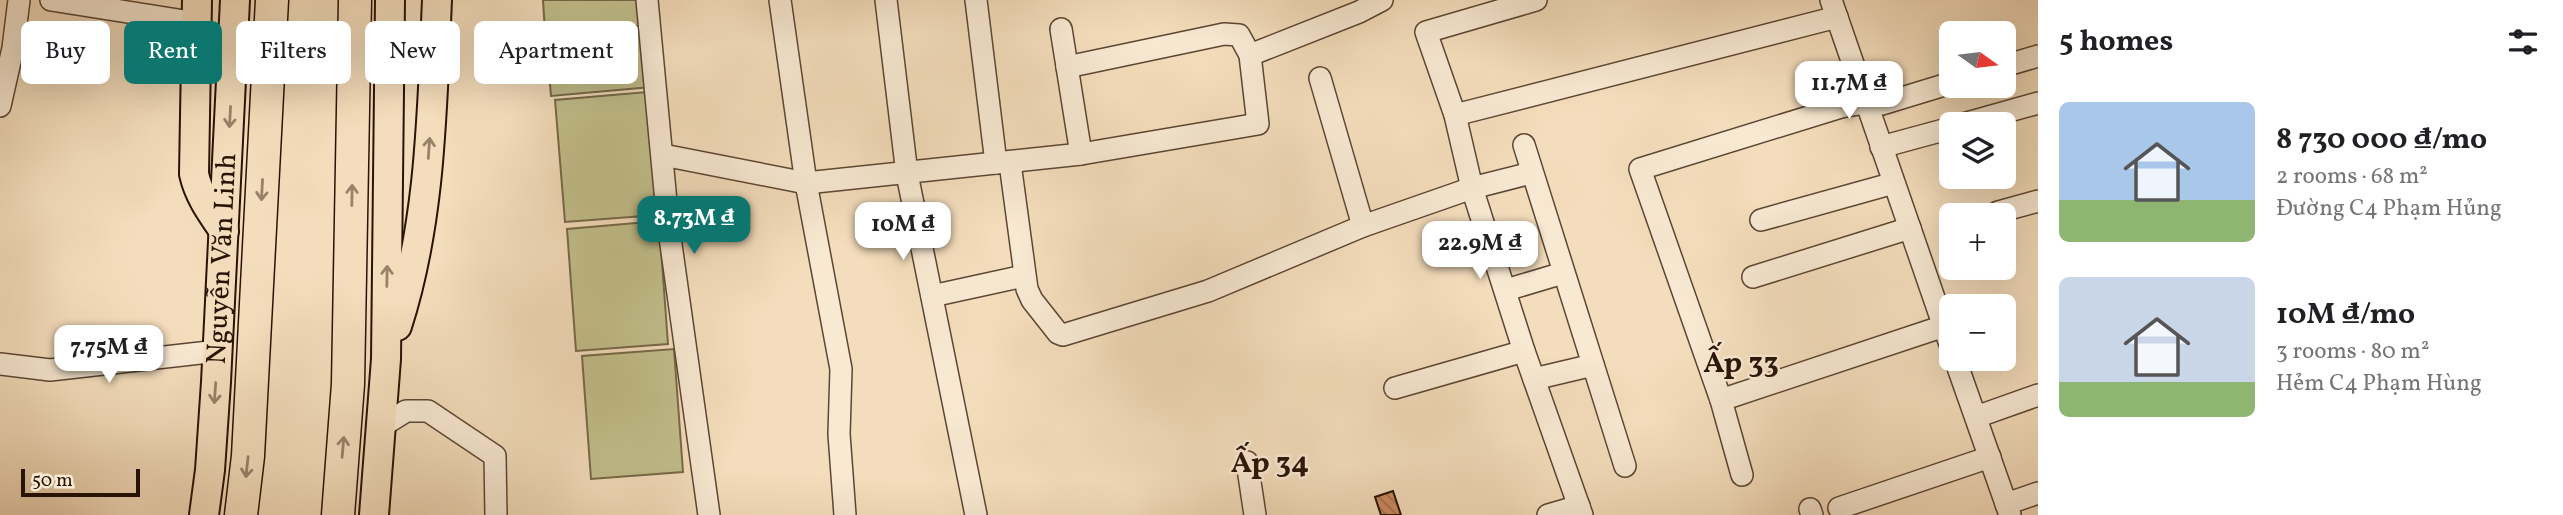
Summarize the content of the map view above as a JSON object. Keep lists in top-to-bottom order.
{
  "streets": {
    "highway": ["Nguyễn Văn Linh"]
  },
  "districts": ["Ấp 33", "Ấp 34"],
  "scale_bar": "50 m",
  "north": "right",
  "page": {
    "heading": "5 homes",
    "map_buttons": ["+", "−"],
    "chip": [
      "Buy",
      "Rent",
      "Filters",
      "New",
      "Apartment"
    ],
    "price": [
      "11.7M ₫",
      "8.73M ₫",
      "10M ₫",
      "22.9M ₫",
      "7.75M ₫"
    ],
    "list": [
      {
        "name": "8 730 000 ₫/mo",
        "note": "2 rooms · 68 m² · Đường C4 Phạm Hủng"
      },
      {
        "name": "10M ₫/mo",
        "note": "3 rooms · 80 m² · Hẻm C4 Phạm Hùng"
      }
    ],
    "scale": "50 m"
  }
}
